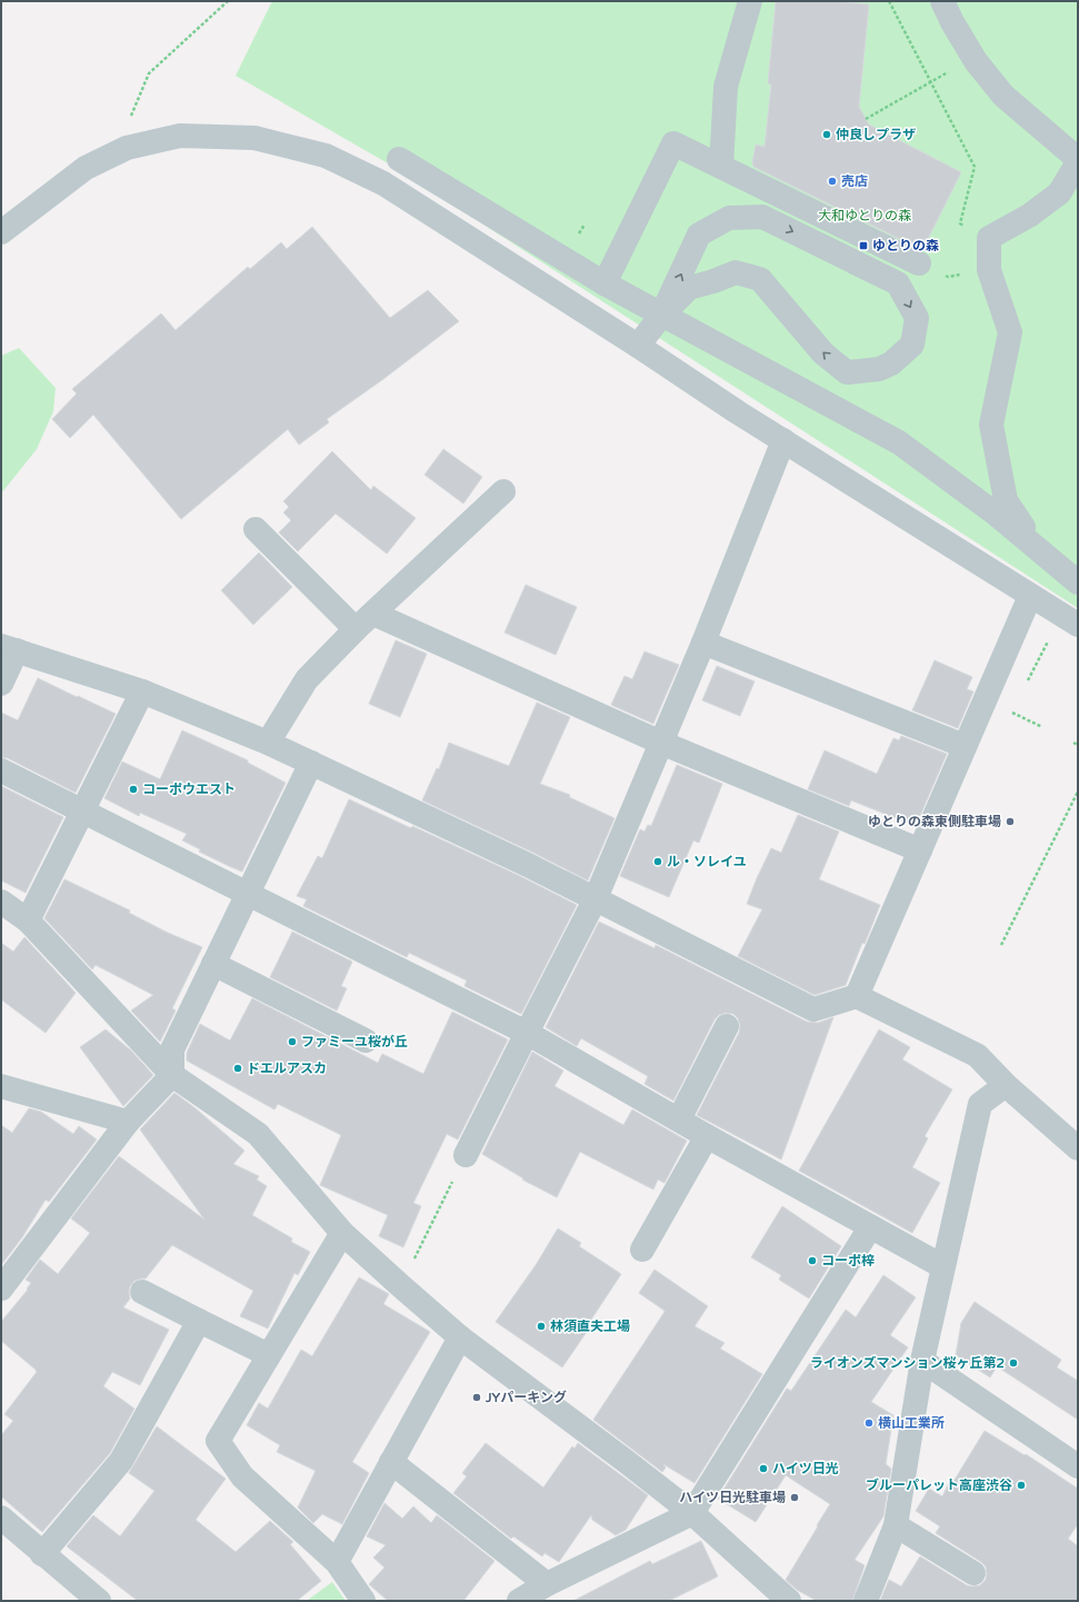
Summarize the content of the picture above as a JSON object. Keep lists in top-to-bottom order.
{
  "parks": ["大和ゆとりの森"],
  "places": {
    "other": [
      "仲良しプラザ",
      "売店",
      "コーポウエスト",
      "ゆとりの森東側駐車場",
      "ル・ソレイユ",
      "ファミーユ桜が丘",
      "ドエルアスカ",
      "コーポ梓",
      "林須直夫工場",
      "ライオンズマンション桜ヶ丘第2",
      "JYパーキング",
      "横山工業所",
      "ハイツ日光",
      "ブルーパレット高座渋谷",
      "ハイツ日光駐車場"
    ],
    "transit": ["ゆとりの森"]
  }
}
